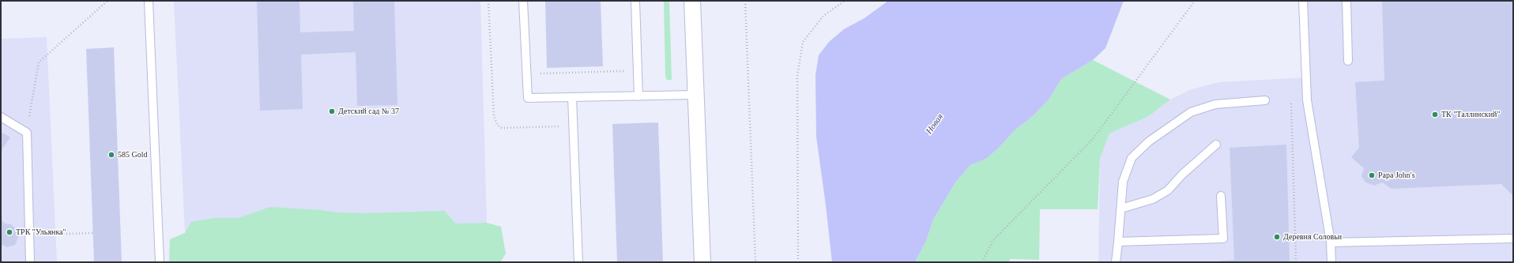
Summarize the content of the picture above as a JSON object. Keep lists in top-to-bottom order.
{
  "water": ["Новая"],
  "places": [
    "Детский сад № 37",
    "ТК \"Таллинский\"",
    "585 Gold",
    "Papa John's",
    "ТРК \"Ульянка\"",
    "Деревня Соловьи"
  ]
}
